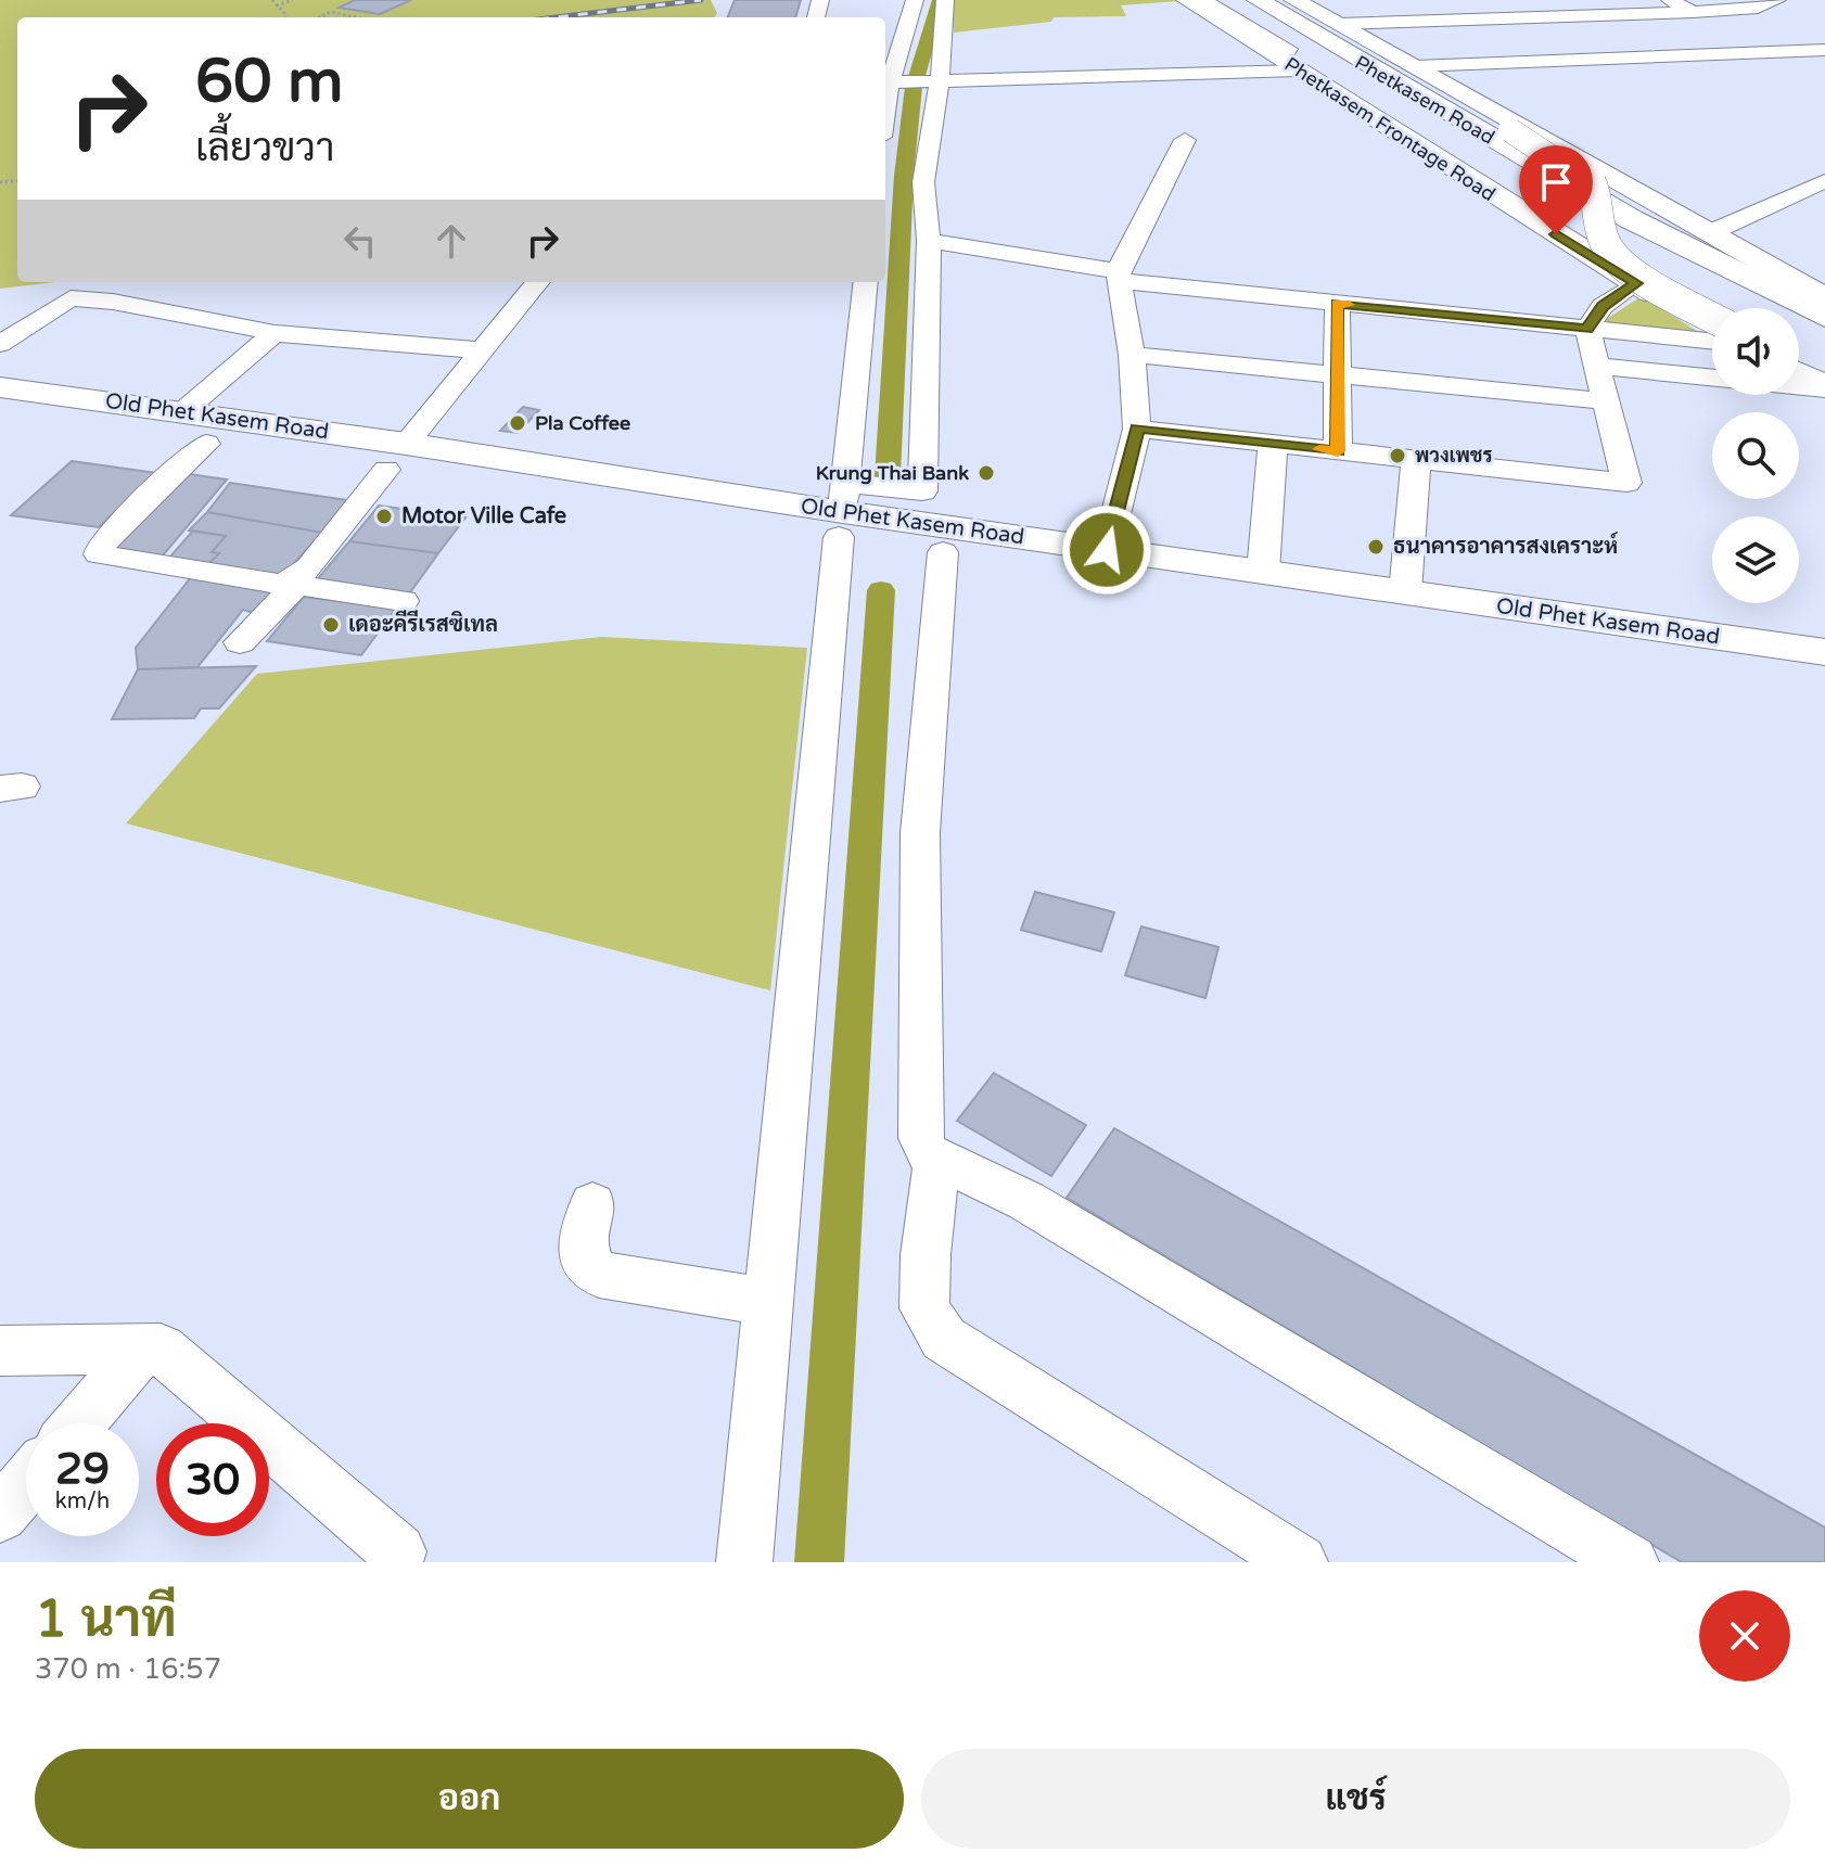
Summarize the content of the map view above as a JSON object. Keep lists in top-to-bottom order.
{
  "streets": {
    "highway": ["Phetkasem Road"],
    "main road": ["Phetkasem Frontage Road", "Old Phet Kasem Road"]
  },
  "places": [
    "Pla Coffee",
    "พวงเพชร",
    "Krung Thai Bank",
    "Motor Ville Cafe",
    "ธนาคารอาคารสงเคราะห์",
    "เดอะคีรีเรสซิเทล"
  ],
  "page": {
    "turn": ["60 m", "เลี้ยวขวา"],
    "speed": "29 km/h",
    "limit": "30",
    "heading": ["1 นาที", "370 m · 16:57"],
    "buttons": ["ออก", "แชร์"]
  }
}
